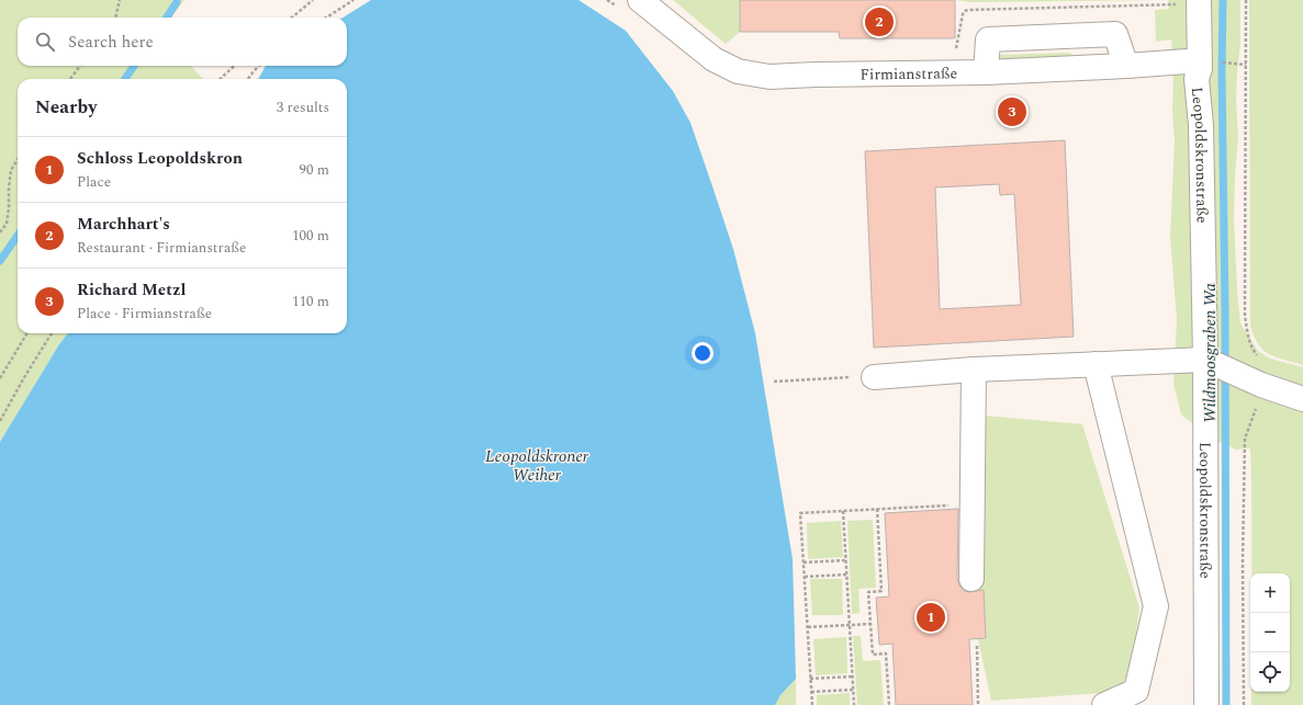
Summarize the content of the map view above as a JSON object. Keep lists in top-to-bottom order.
{
  "streets": {
    "street": ["Firmianstraße", "Leopoldskronstraße"]
  },
  "crossings": [
    ["Firmianstraße", "Leopoldskronstraße"]
  ],
  "water": ["Wildmoosgraben Wa", "Leopoldskroner Weiher"],
  "page": {
    "pins": ["2", "3", "1"],
    "search": "Search here",
    "heading": ["Nearby", "3 results"],
    "list": [
      {
        "mark": "1",
        "name": "Schloss Leopoldskron",
        "note": "Place",
        "value": "90 m"
      },
      {
        "mark": "2",
        "name": "Marchhart's",
        "note": "Restaurant · Firmianstraße",
        "value": "100 m"
      },
      {
        "mark": "3",
        "name": "Richard Metzl",
        "note": "Place · Firmianstraße",
        "value": "110 m"
      }
    ],
    "map_buttons": ["+", "−"]
  }
}
